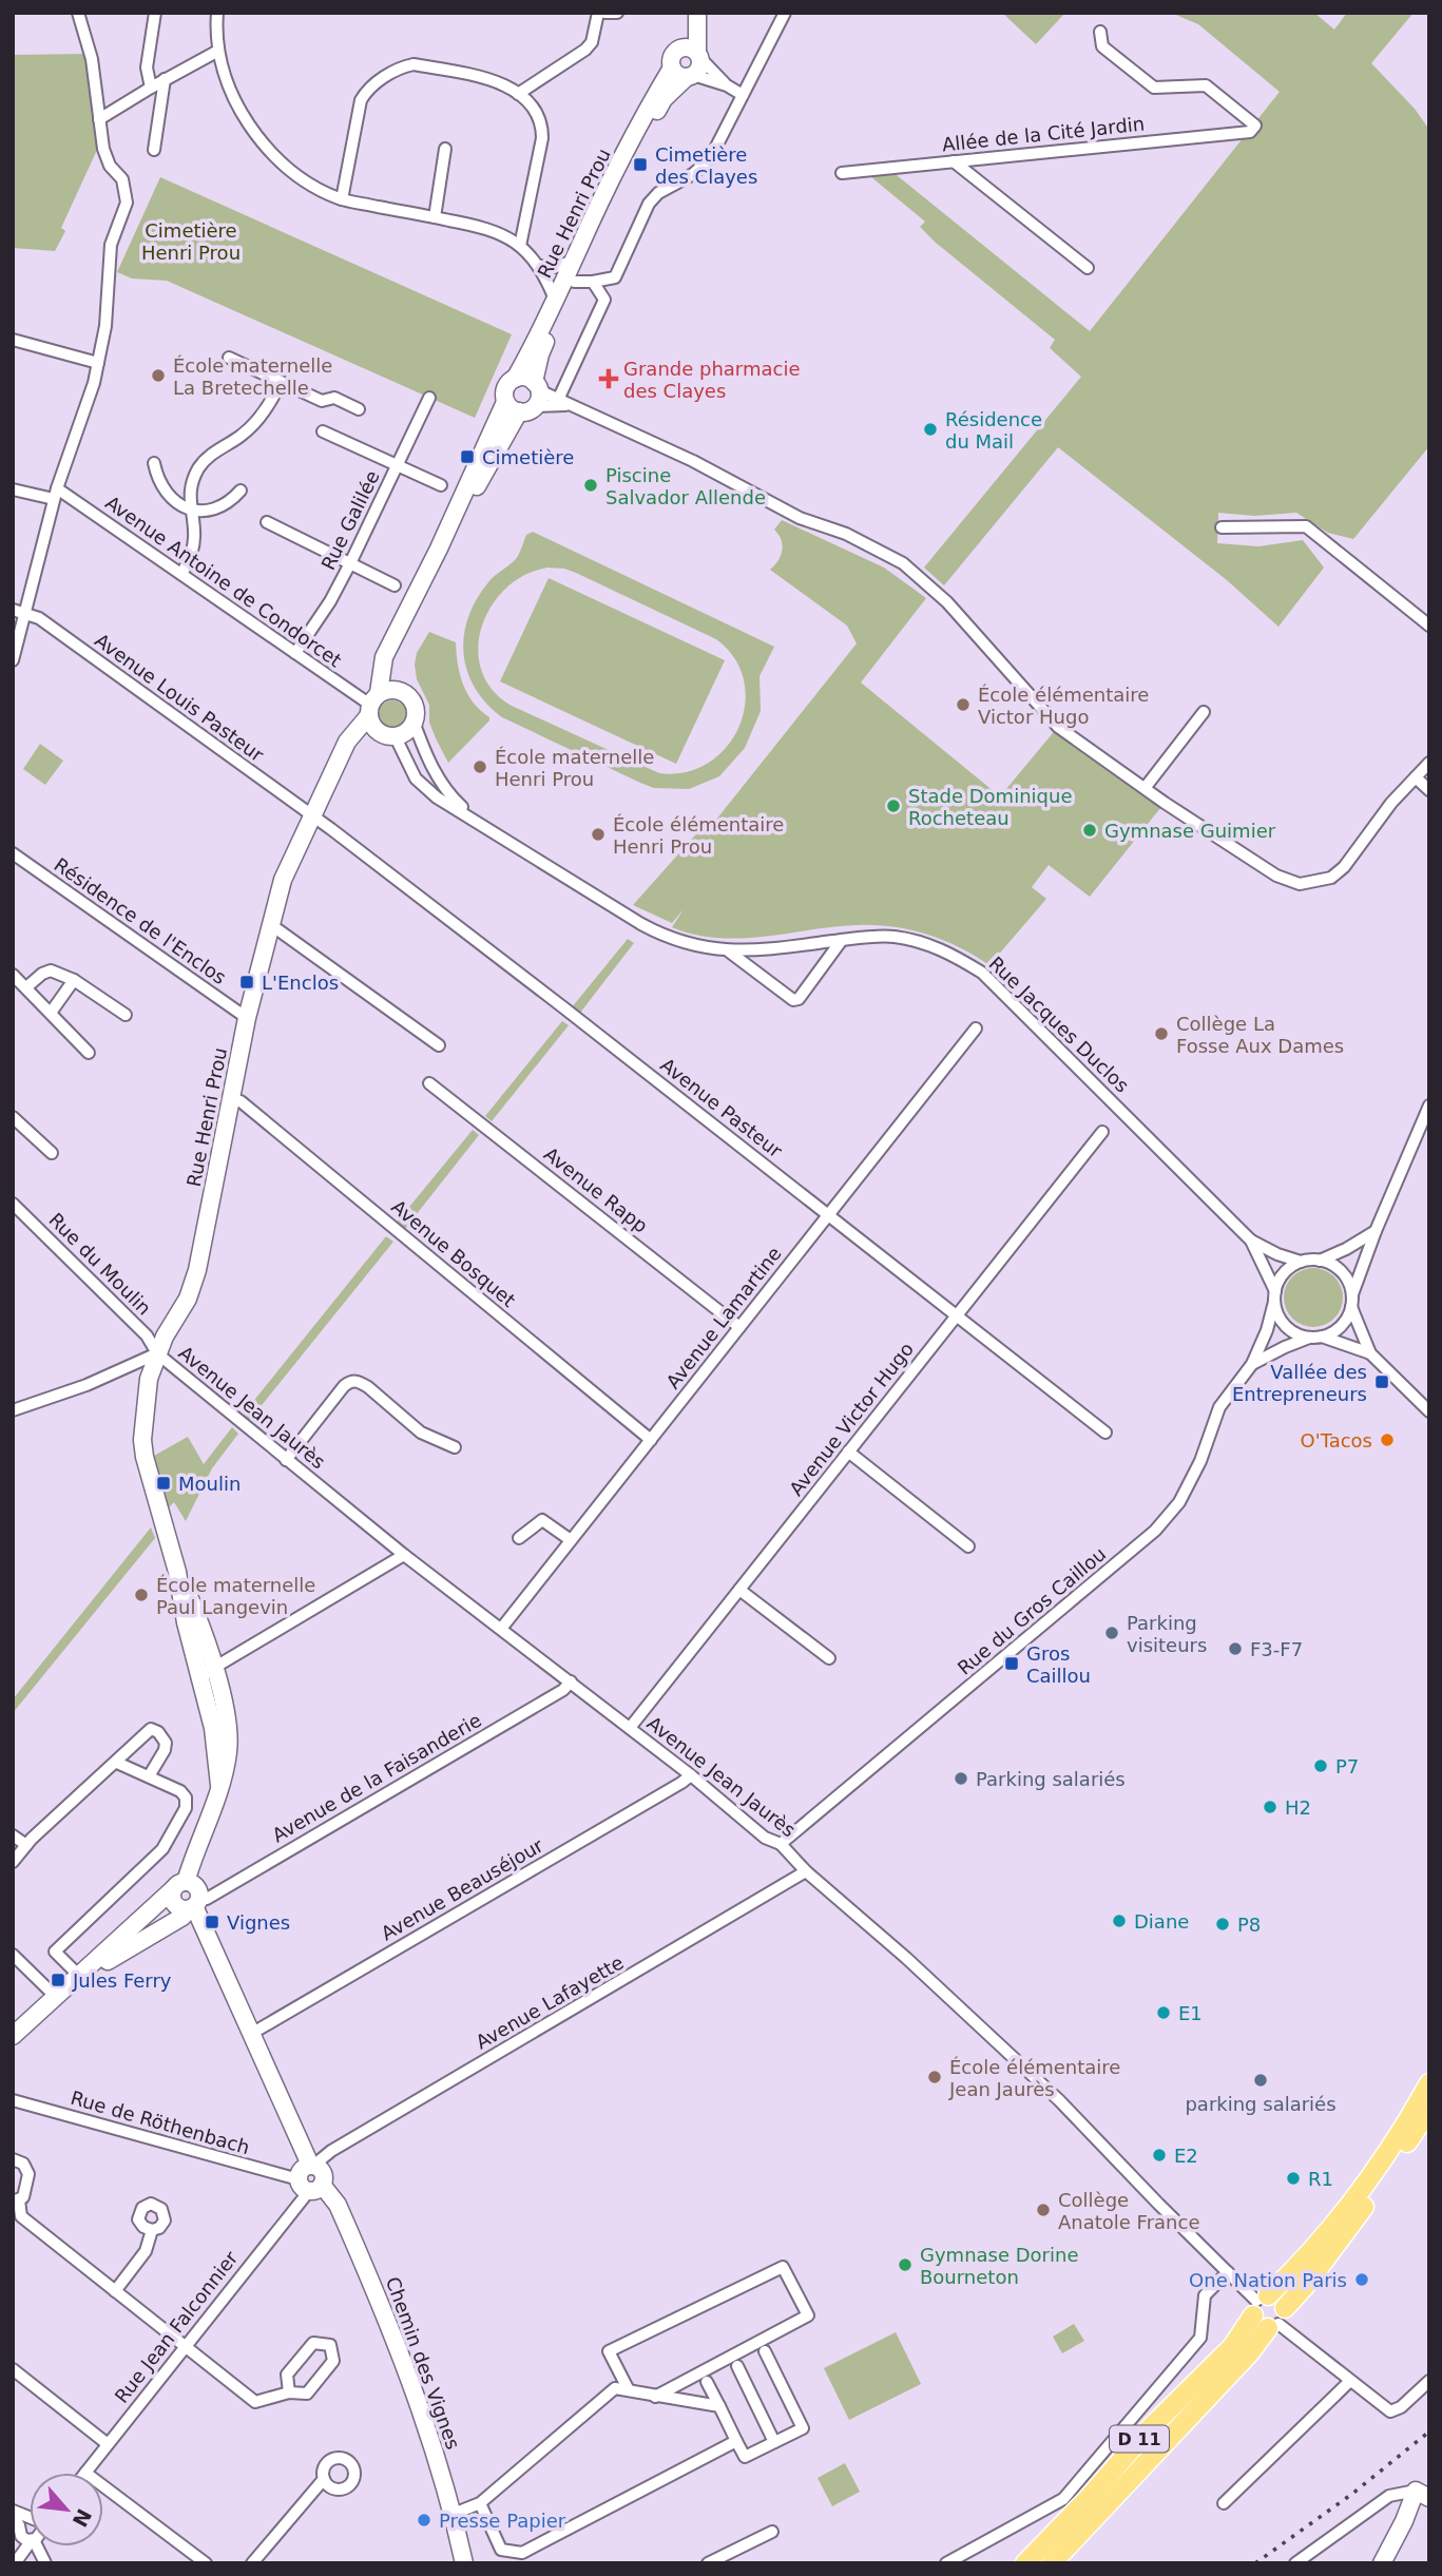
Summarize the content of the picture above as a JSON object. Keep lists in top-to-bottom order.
{
  "streets": {
    "main road": ["D 11"],
    "street": [
      "Allée de la Cité Jardin",
      "Rue Henri Prou",
      "Rue Galilée",
      "Avenue Antoine de Condorcet",
      "Avenue Louis Pasteur",
      "Résidence de l'Enclos",
      "Rue Jacques Duclos",
      "Avenue Pasteur",
      "Avenue Rapp",
      "Avenue Bosquet",
      "Rue du Moulin",
      "Avenue Lamartine",
      "Avenue Jean Jaurès",
      "Avenue Victor Hugo",
      "Rue du Gros Caillou",
      "Avenue de la Faisanderie",
      "Avenue Beauséjour",
      "Avenue Lafayette",
      "Rue de Röthenbach",
      "Rue Jean Falconnier",
      "Chemin des Vignes"
    ]
  },
  "crossings": [
    ["Rue Henri Prou", "Avenue Antoine de Condorcet"],
    ["Rue Henri Prou", "Avenue Louis Pasteur"],
    ["Rue Henri Prou", "Résidence de l'Enclos"],
    ["Rue Henri Prou", "Rue Jacques Duclos"],
    ["Rue Henri Prou", "Avenue Pasteur"],
    ["Rue Henri Prou", "Avenue Bosquet"],
    ["Rue Henri Prou", "Rue du Moulin"],
    ["Rue Henri Prou", "Avenue Jean Jaurès"],
    ["Rue Henri Prou", "Avenue de la Faisanderie"],
    ["Rue Galilée", "Avenue Antoine de Condorcet"],
    ["Avenue Antoine de Condorcet", "Rue Jacques Duclos"],
    ["Avenue Louis Pasteur", "Avenue Pasteur"],
    ["Rue Jacques Duclos", "Rue du Gros Caillou"],
    ["Avenue Pasteur", "Avenue Lamartine"],
    ["Avenue Pasteur", "Avenue Victor Hugo"],
    ["Avenue Rapp", "Avenue Lamartine"],
    ["Avenue Bosquet", "Avenue Lamartine"],
    ["Rue du Moulin", "Avenue Jean Jaurès"],
    ["Avenue Lamartine", "Avenue Jean Jaurès"],
    ["Avenue Jean Jaurès", "Avenue Victor Hugo"],
    ["Avenue Jean Jaurès", "Rue du Gros Caillou"],
    ["Avenue Jean Jaurès", "Avenue de la Faisanderie"],
    ["Avenue Jean Jaurès", "Avenue Beauséjour"],
    ["Avenue Jean Jaurès", "Avenue Lafayette"],
    ["Avenue Jean Jaurès", "D 11"],
    ["Avenue Lafayette", "Chemin des Vignes"],
    ["Rue de Röthenbach", "Rue Jean Falconnier"],
    ["Rue de Röthenbach", "Chemin des Vignes"],
    ["Rue Jean Falconnier", "Chemin des Vignes"]
  ],
  "parks": ["Cimetière Henri Prou"],
  "places": {
    "transit": [
      "Cimetière des Clayes",
      "Cimetière",
      "L'Enclos",
      "Vallée des Entrepreneurs",
      "Moulin",
      "Gros Caillou",
      "Vignes",
      "Jules Ferry"
    ],
    "other": [
      "École maternelle La Bretechelle",
      "Résidence du Mail",
      "Piscine Salvador Allende",
      "École élémentaire Victor Hugo",
      "École maternelle Henri Prou",
      "Stade Dominique Rocheteau",
      "Gymnase Guimier",
      "École élémentaire Henri Prou",
      "Collège La Fosse Aux Dames",
      "O'Tacos",
      "École maternelle Paul Langevin",
      "Parking visiteurs",
      "F3-F7",
      "P7",
      "Parking salariés",
      "H2",
      "Diane",
      "P8",
      "E1",
      "École élémentaire Jean Jaurès",
      "parking salariés",
      "E2",
      "R1",
      "Collège Anatole France",
      "Gymnase Dorine Bourneton",
      "One Nation Paris",
      "Presse Papier"
    ],
    "health": ["Grande pharmacie des Clayes"]
  },
  "north": "bottom right"
}
